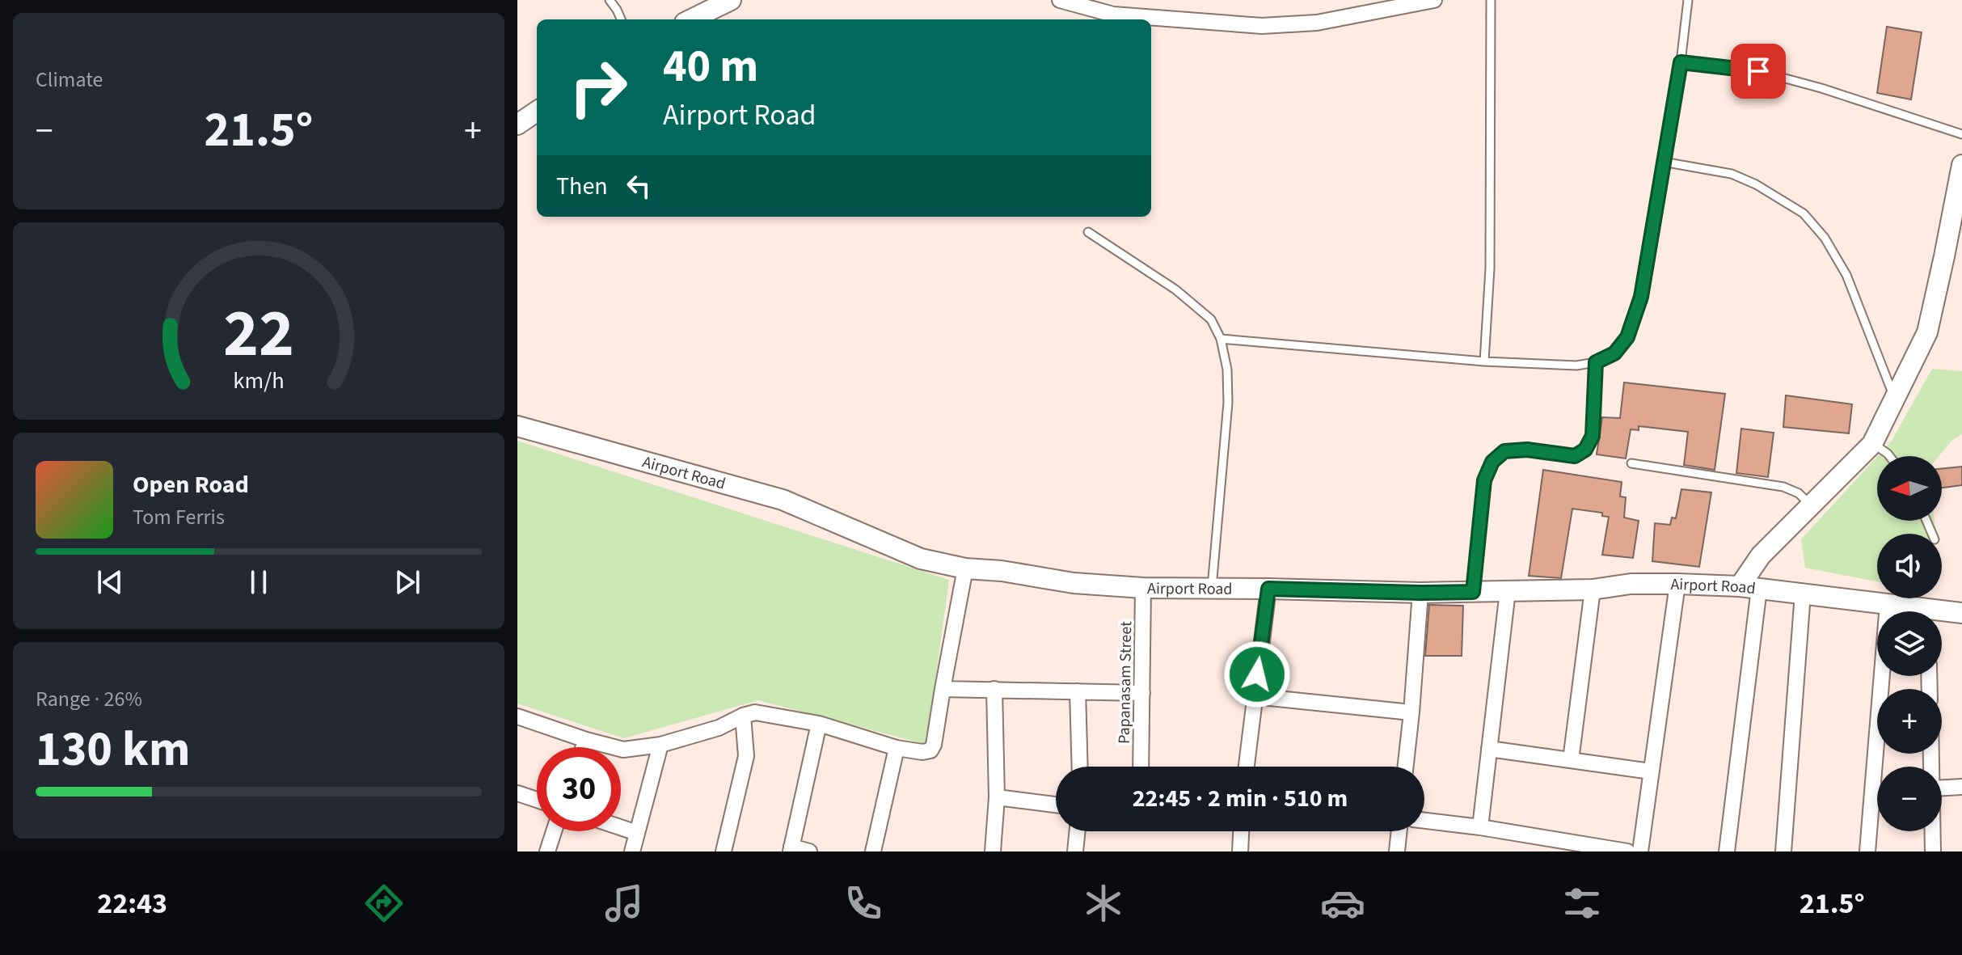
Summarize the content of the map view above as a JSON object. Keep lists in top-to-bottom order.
{
  "streets": {
    "street": ["Airport Road", "Papanasam Street"]
  },
  "crossings": [
    ["Airport Road", "Papanasam Street"]
  ],
  "north": "left",
  "page": {
    "tile": [
      "Climate",
      ["Range · 26%", "130 km"]
    ],
    "turn": ["40 m", "Airport Road"],
    "heat": ["−", "21.5°", "+"],
    "then": "Then",
    "map_buttons": ["+", "−"],
    "song": ["Open Road", "Tom Ferris"],
    "limit": "30",
    "trip": "22:45 · 2 min · 510 m",
    "tabs": ["22:43", "21.5°"],
    "gauge": ["22", "km/h"]
  }
}
